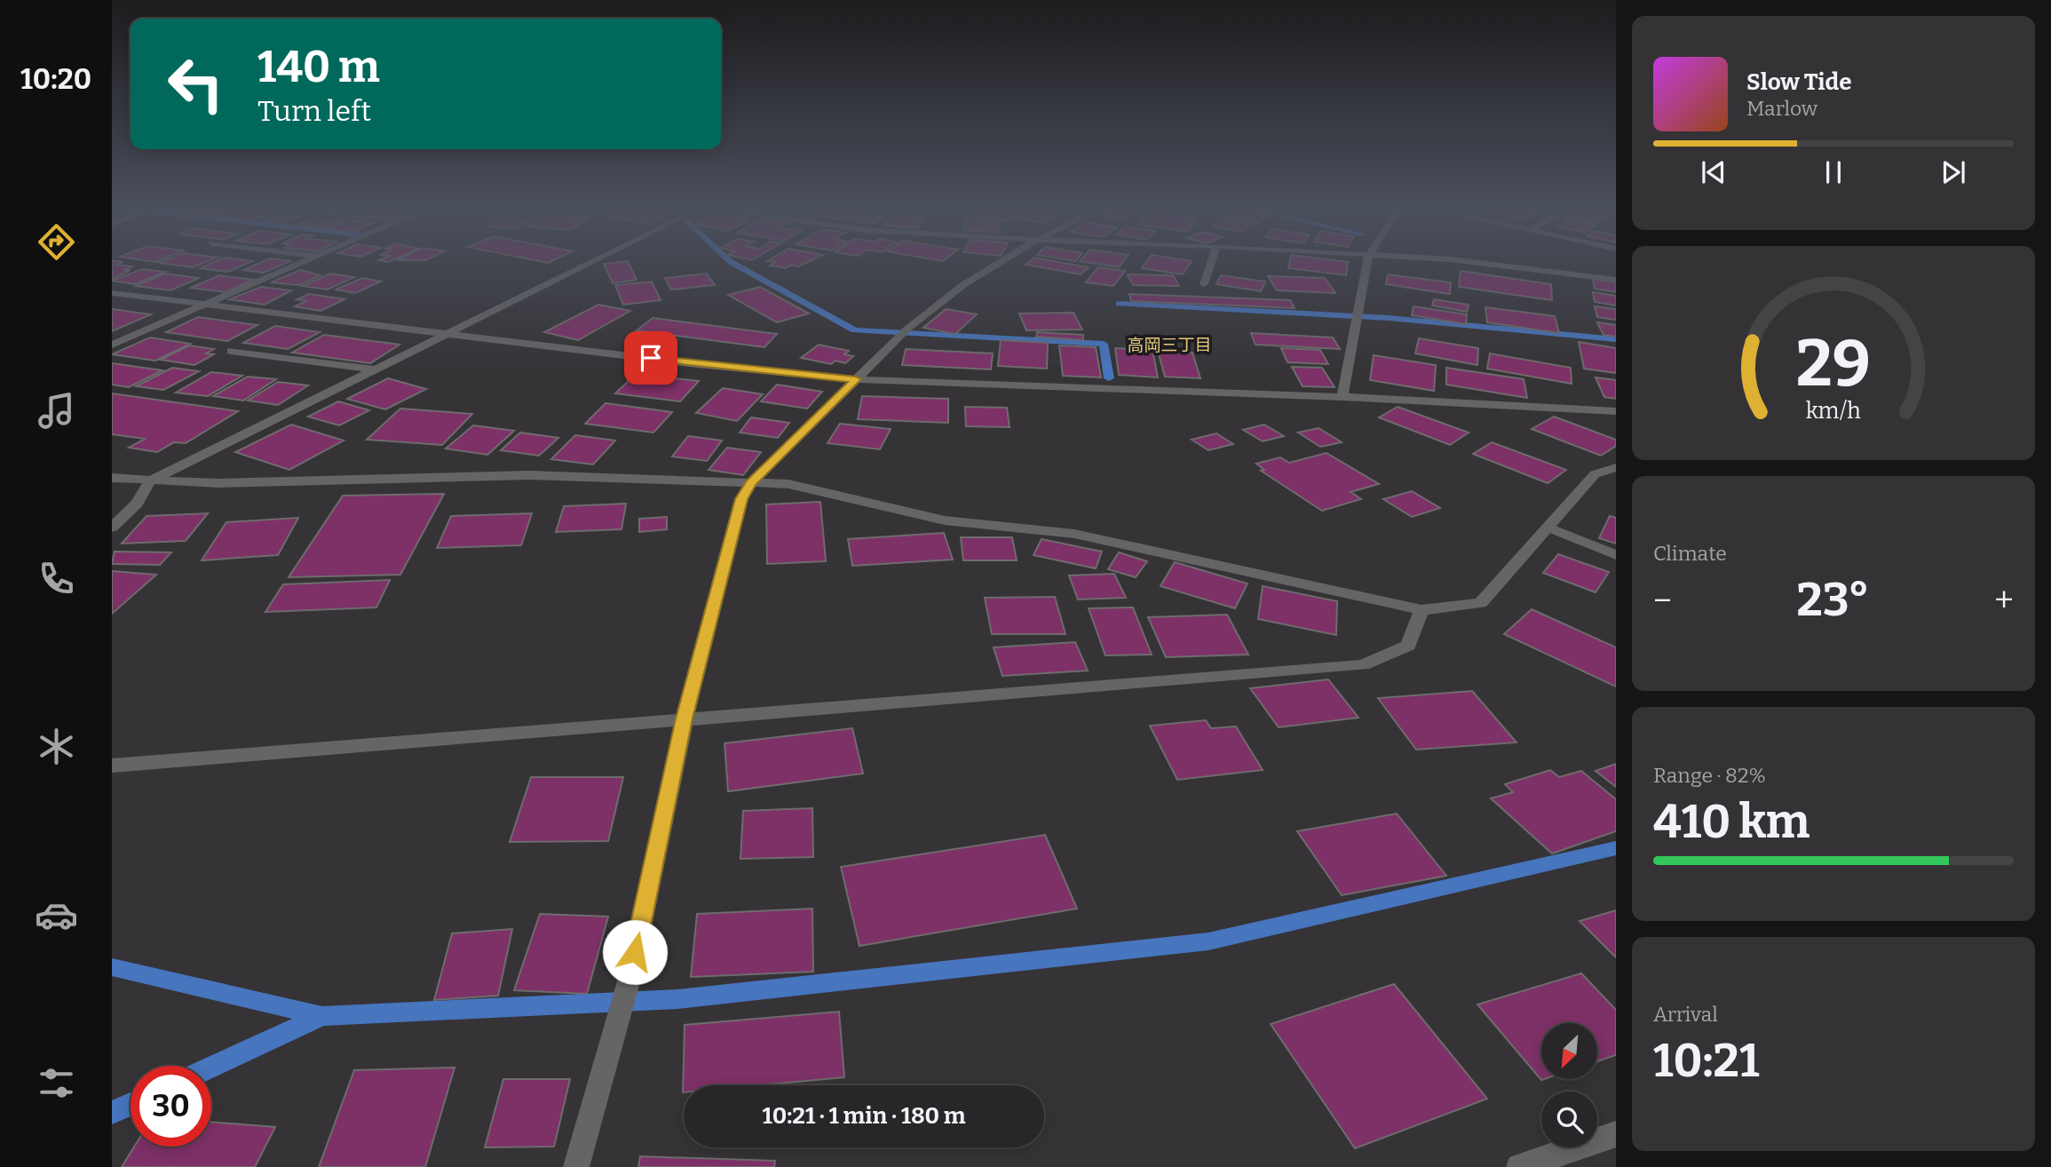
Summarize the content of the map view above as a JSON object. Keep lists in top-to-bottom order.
{
  "districts": ["高岡三丁目"],
  "north": "bottom left",
  "page": {
    "tabs": "10:20",
    "turn": ["140 m", "Turn left"],
    "song": ["Slow Tide", "Marlow"],
    "tile": [
      "Climate",
      ["Range · 82%", "410 km"],
      ["Arrival", "10:21"]
    ],
    "heat": ["−", "23°", "+"],
    "limit": "30",
    "trip": "10:21 · 1 min · 180 m",
    "gauge": ["29", "km/h"]
  }
}
